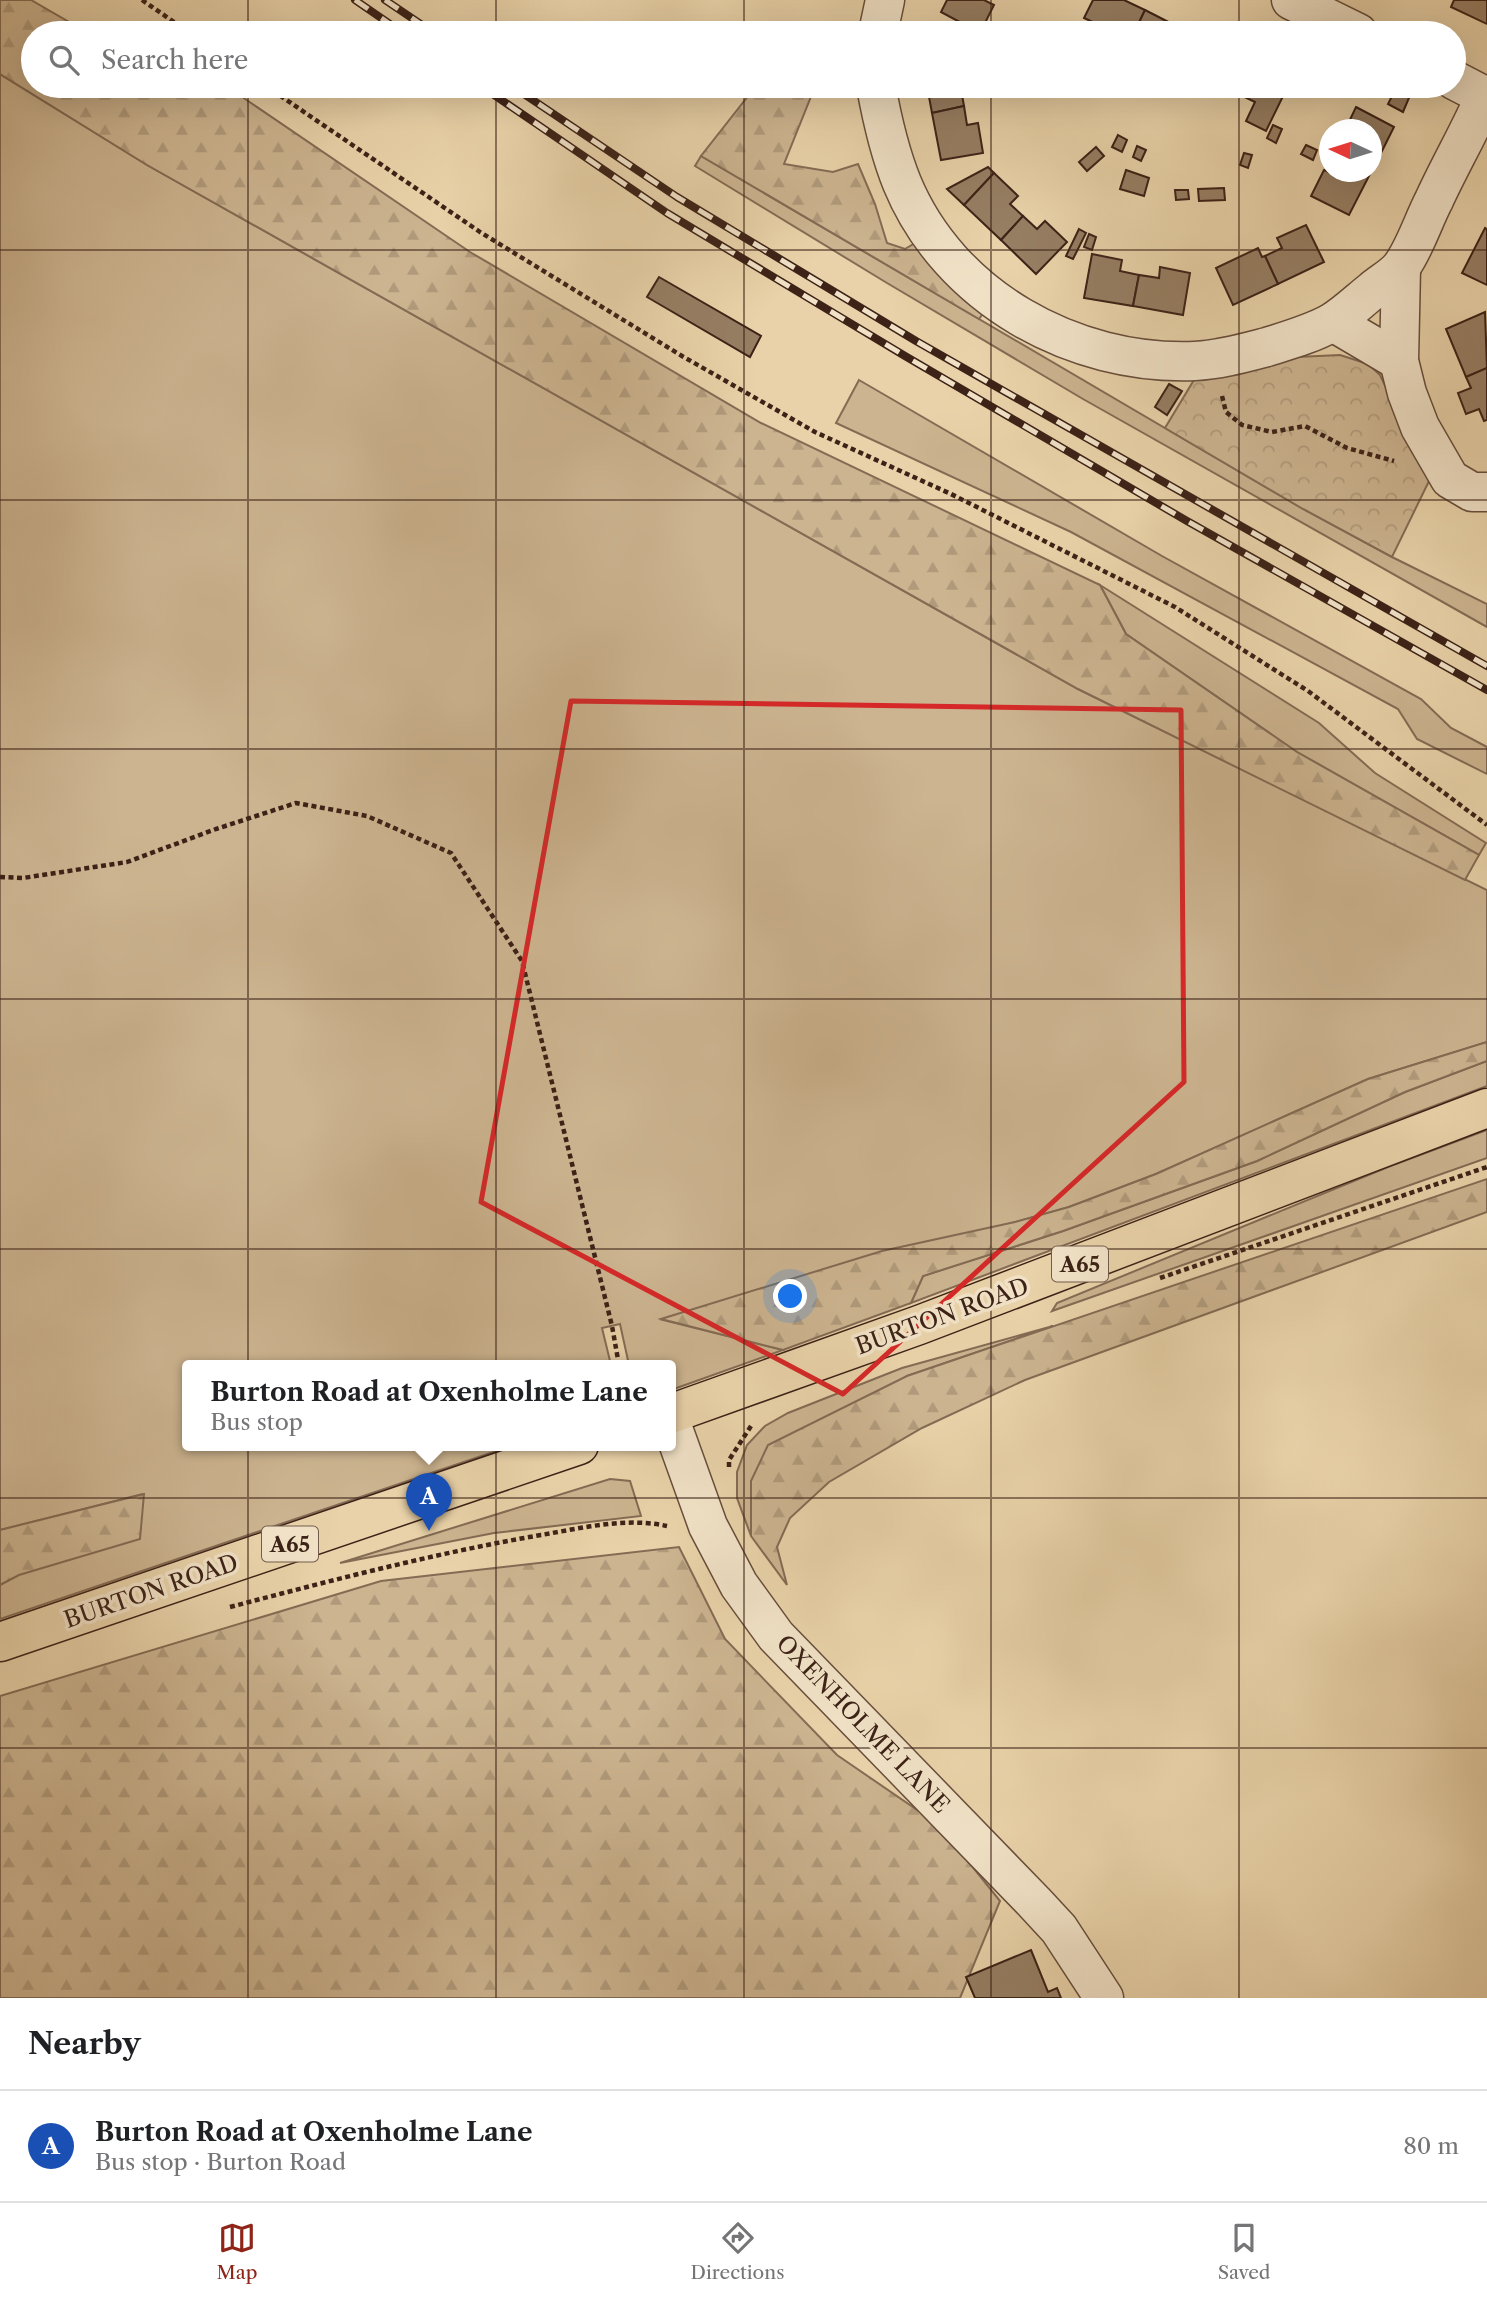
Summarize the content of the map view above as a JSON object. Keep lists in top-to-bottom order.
{
  "streets": {
    "main road": ["A65", "BURTON ROAD"],
    "street": ["OXENHOLME LANE"]
  },
  "north": "left",
  "page": {
    "search": "Search here",
    "popup": ["Burton Road at Oxenholme Lane", "Bus stop"],
    "pins": "A",
    "heading": "Nearby",
    "list": [
      {
        "mark": "A",
        "name": "Burton Road at Oxenholme Lane",
        "note": "Bus stop · Burton Road",
        "value": "80 m"
      }
    ],
    "nav": ["Map", "Directions", "Saved"]
  }
}
